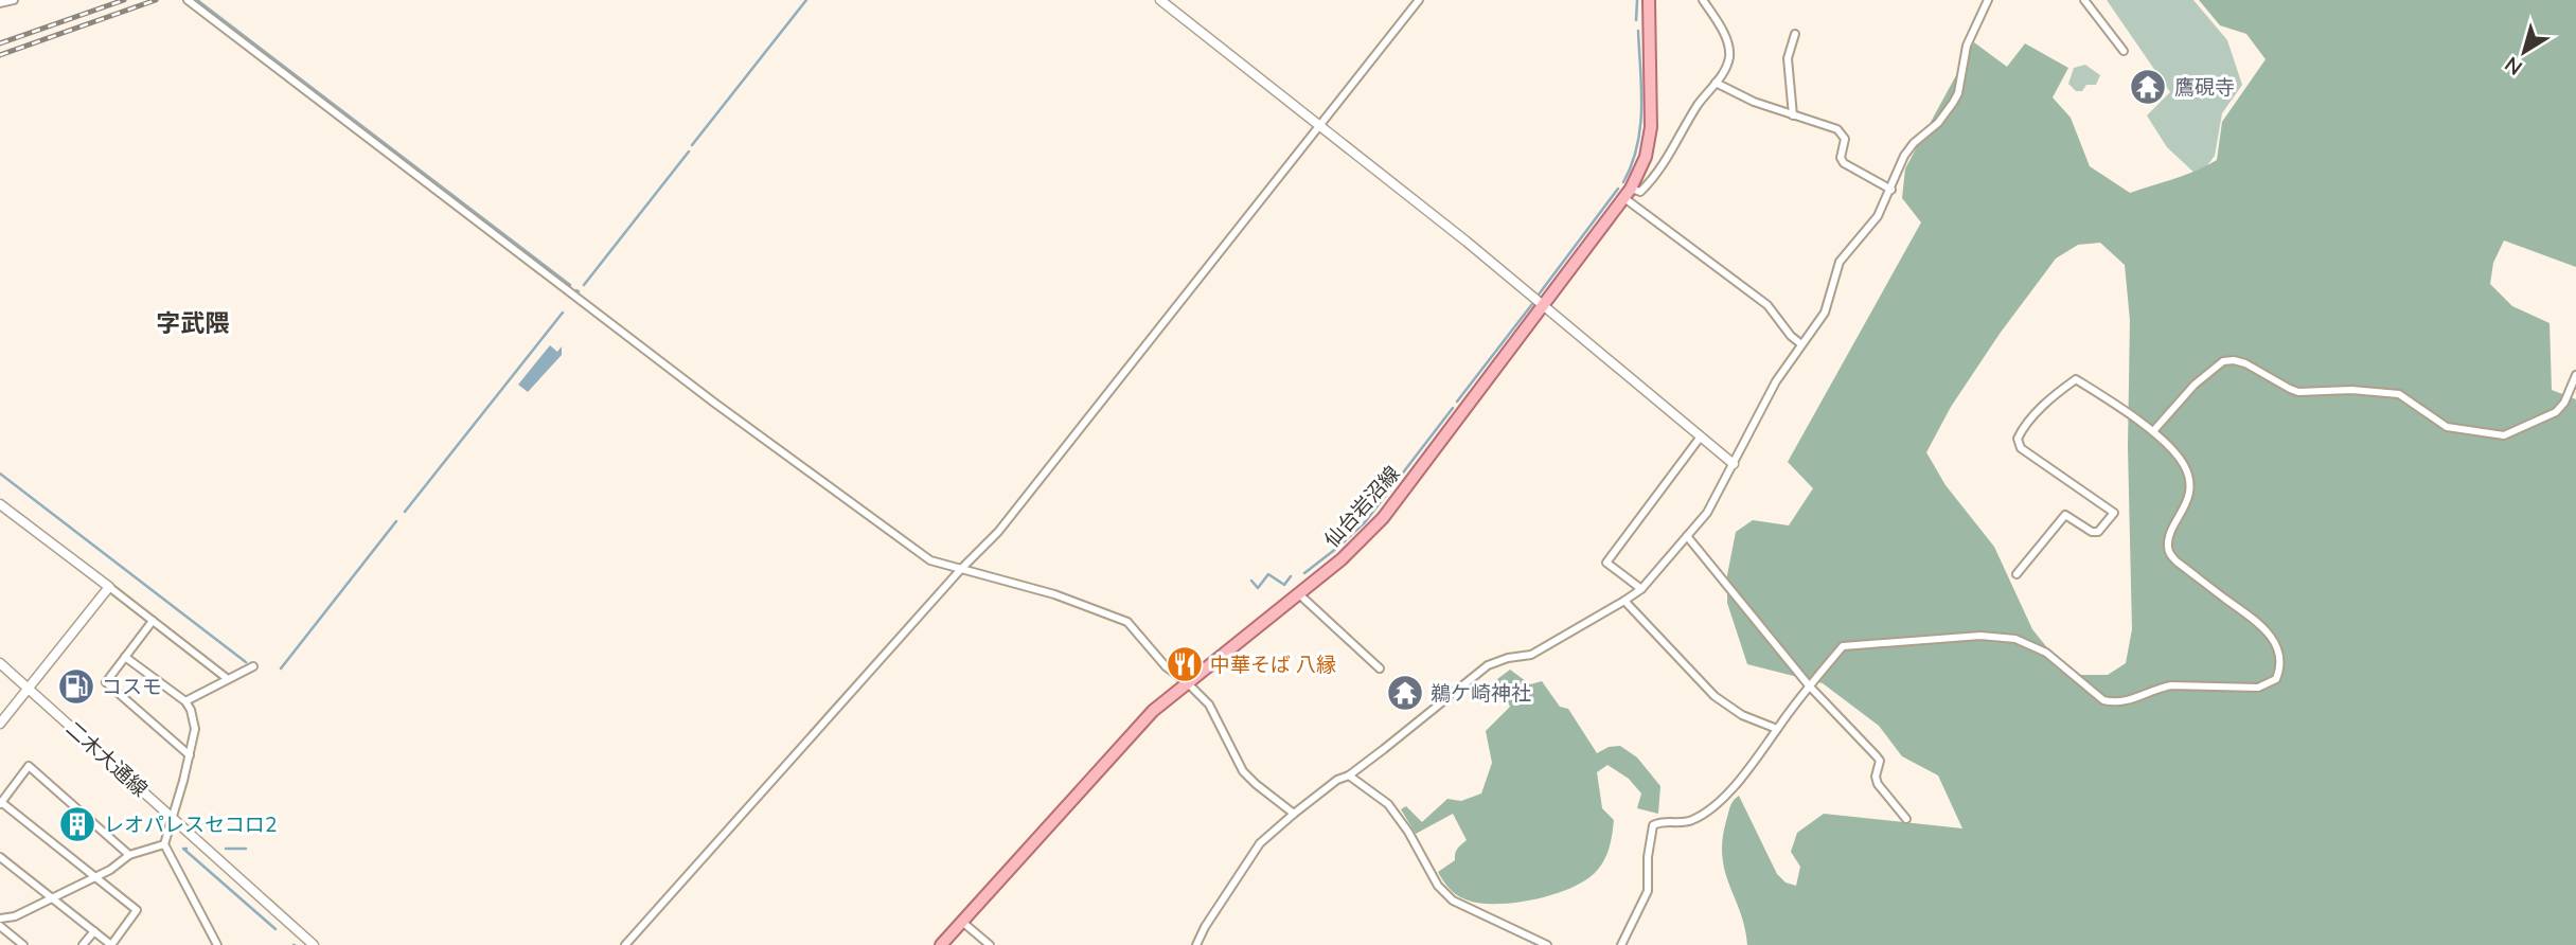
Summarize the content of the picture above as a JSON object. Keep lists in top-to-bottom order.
{
  "streets": {
    "main road": ["仙台岩沼線"],
    "street": ["二木大通線"]
  },
  "districts": ["字武隈"],
  "places": {
    "temple": ["鷹硯寺", "鵜ケ崎神社"],
    "restaurant": ["中華そば 八縁"],
    "fuel station": ["コスモ"],
    "building": ["レオパレスセコロ2"]
  },
  "north": "bottom left"
}
